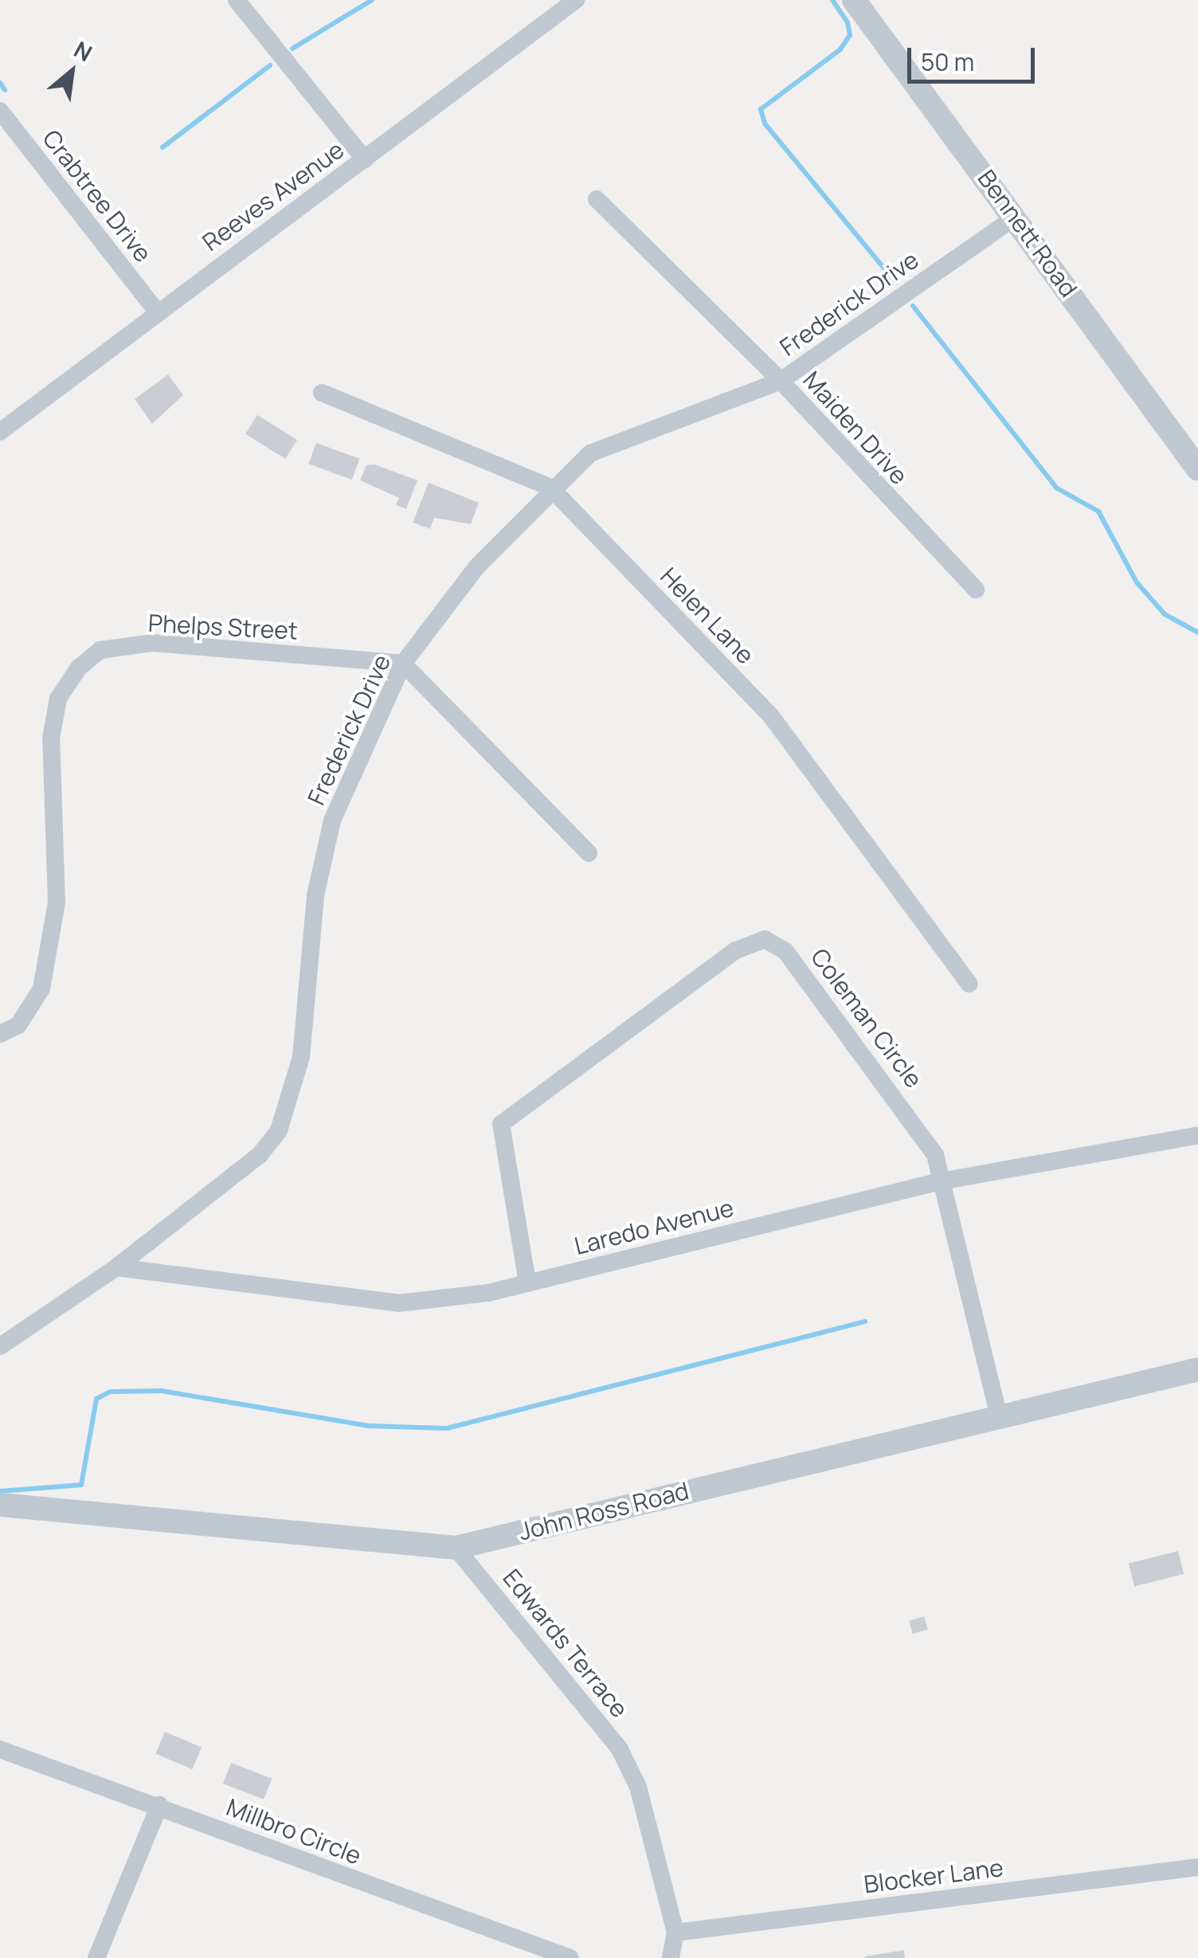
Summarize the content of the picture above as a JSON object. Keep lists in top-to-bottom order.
{
  "streets": {
    "street": [
      "Crabtree Drive",
      "Reeves Avenue",
      "Bennett Road",
      "Frederick Drive",
      "Maiden Drive",
      "Helen Lane",
      "Phelps Street",
      "Coleman Circle",
      "Laredo Avenue",
      "John Ross Road",
      "Edwards Terrace",
      "Millbro Circle",
      "Blocker Lane"
    ]
  },
  "crossings": [
    ["Crabtree Drive", "Reeves Avenue"],
    ["Bennett Road", "Frederick Drive"],
    ["Frederick Drive", "Maiden Drive"],
    ["Frederick Drive", "Helen Lane"],
    ["Frederick Drive", "Phelps Street"],
    ["Frederick Drive", "Laredo Avenue"],
    ["Coleman Circle", "Laredo Avenue"],
    ["Coleman Circle", "John Ross Road"],
    ["John Ross Road", "Edwards Terrace"],
    ["Edwards Terrace", "Blocker Lane"]
  ],
  "scale_bar": "50 m",
  "north": "top right"
}
